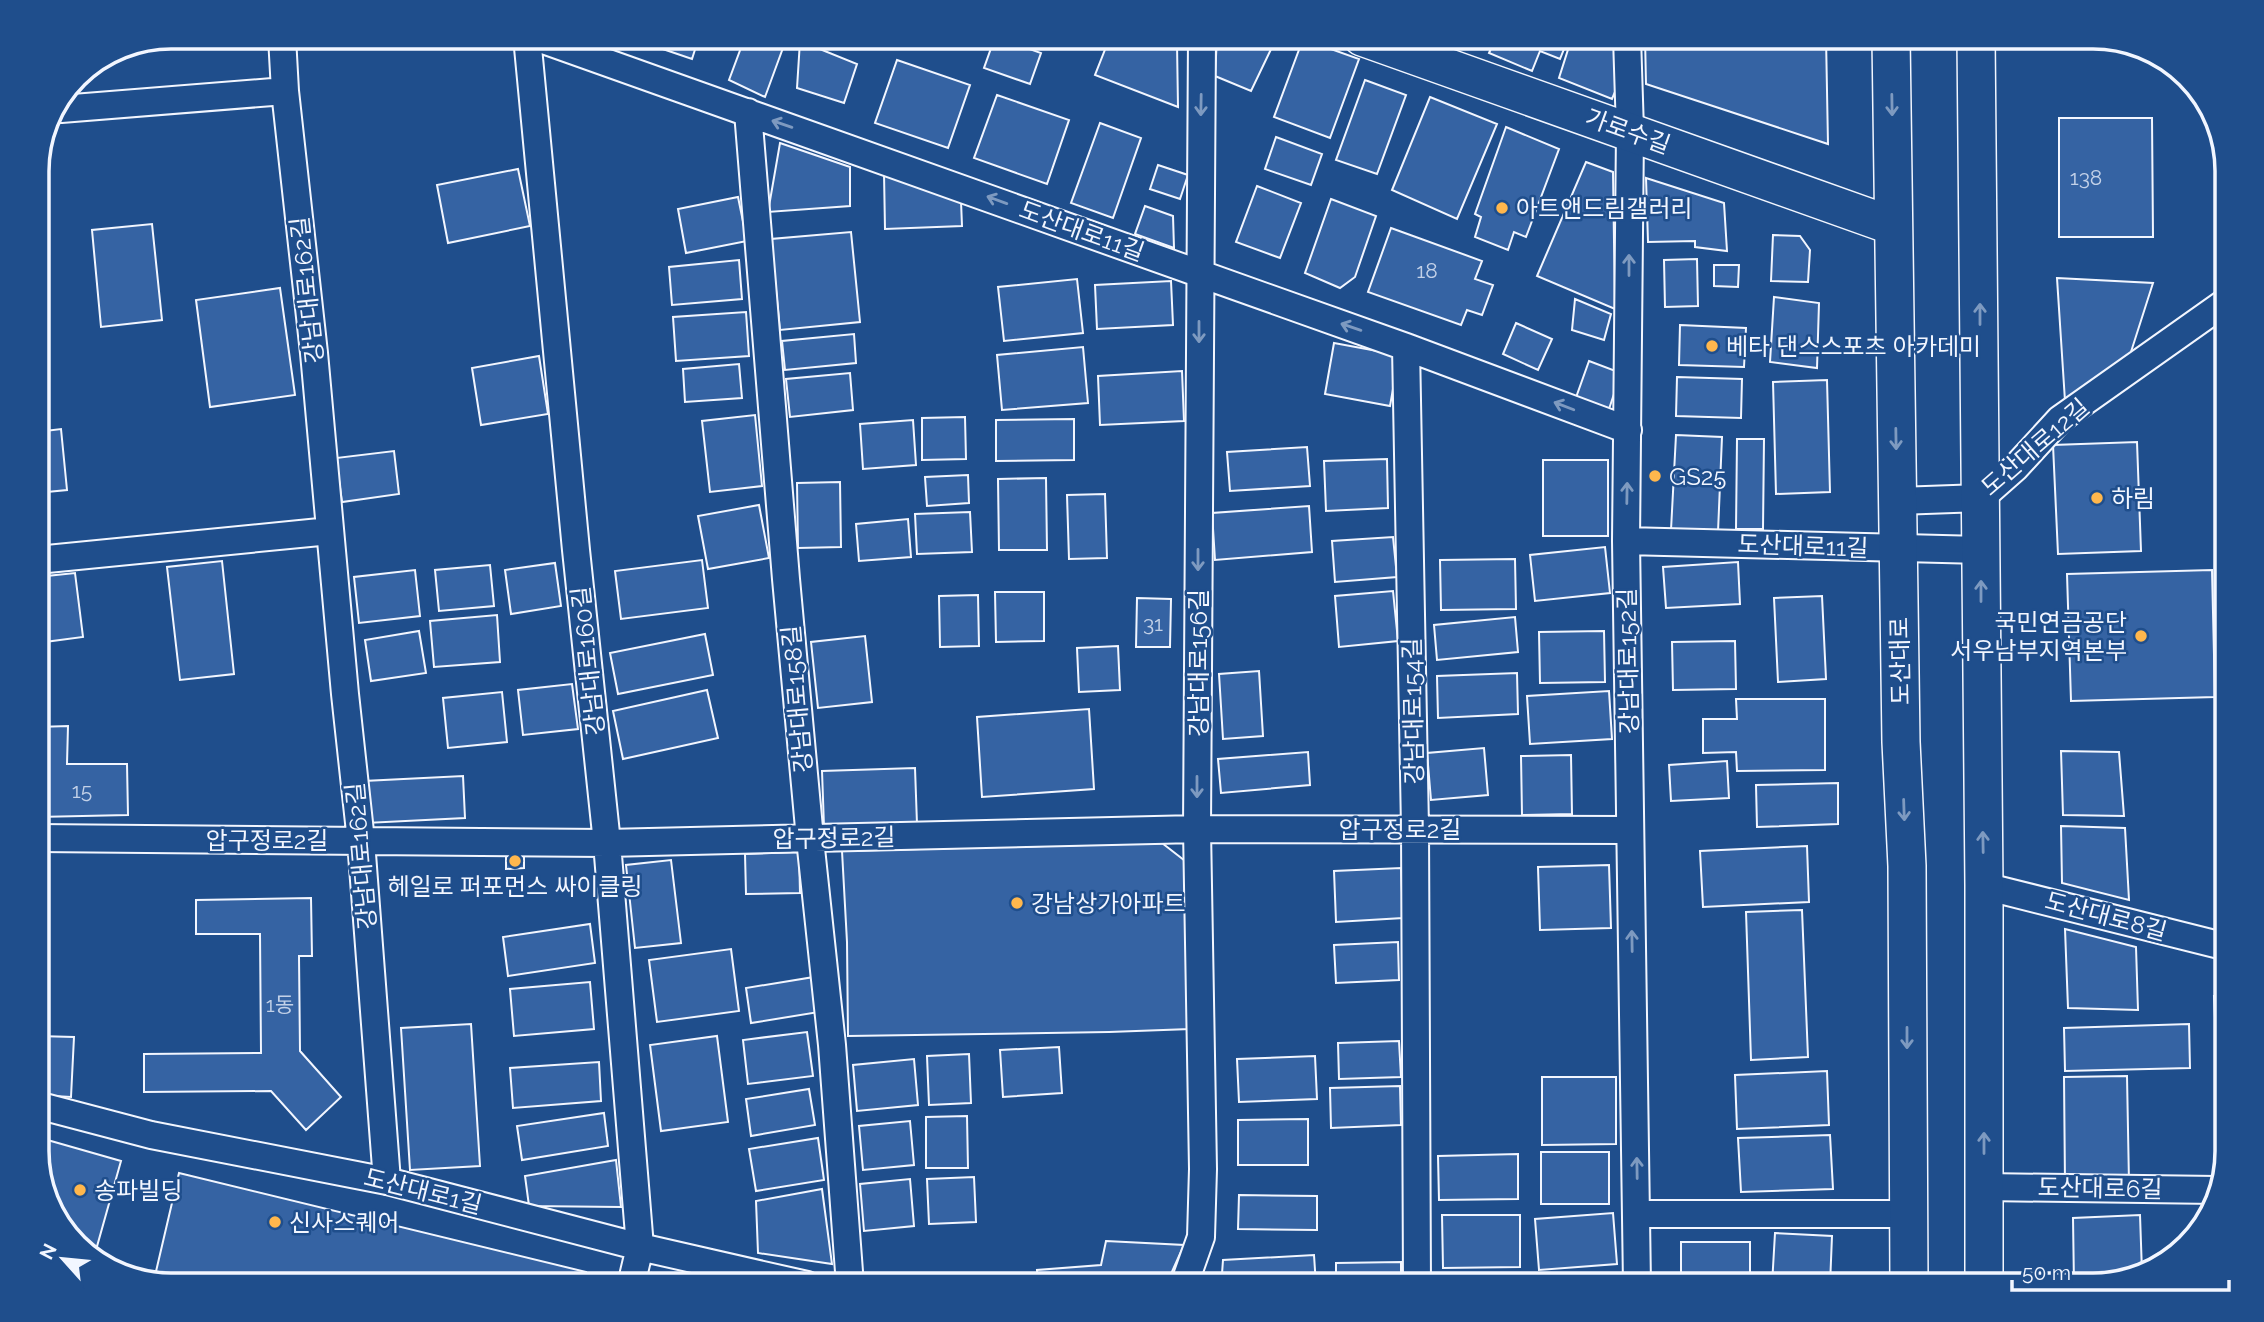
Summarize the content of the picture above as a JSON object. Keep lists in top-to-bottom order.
{
  "streets": {
    "main road": ["가로수길", "도산대로"],
    "street": [
      "도산대로11길",
      "강남대로162길",
      "도산대로12길",
      "강남대로160길",
      "강남대로152길",
      "강남대로156길",
      "강남대로158길",
      "강남대로154길",
      "압구정로2길",
      "도산대로8길",
      "도산대로6길",
      "도산대로1길"
    ]
  },
  "crossings": [
    ["가로수길", "강남대로152길"],
    ["가로수길", "도산대로"],
    ["도산대로11길", "강남대로152길"],
    ["도산대로11길", "도산대로"],
    ["도산대로11길", "강남대로156길"],
    ["도산대로11길", "강남대로158길"],
    ["도산대로11길", "강남대로154길"],
    ["강남대로162길", "압구정로2길"],
    ["강남대로162길", "도산대로1길"],
    ["도산대로12길", "도산대로"],
    ["강남대로160길", "압구정로2길"],
    ["강남대로160길", "도산대로1길"],
    ["강남대로152길", "압구정로2길"],
    ["강남대로156길", "압구정로2길"],
    ["강남대로158길", "압구정로2길"],
    ["강남대로154길", "압구정로2길"]
  ],
  "one_way": ["도산대로11길", "강남대로152길", "강남대로156길"],
  "places": [
    "아트앤드림갤러리",
    "베타 댄스스포츠 아카데미",
    "GS25",
    "하림",
    "국민연금공단 서우남부지역본부",
    "헤일로 퍼포먼스 싸이클링",
    "강남상가아파트",
    "송파빌딩",
    "신사스퀘어"
  ],
  "house_numbers": [
    "138",
    "18",
    "31",
    "15",
    "1동"
  ],
  "scale_bar": "50 m",
  "north": "top left"
}
